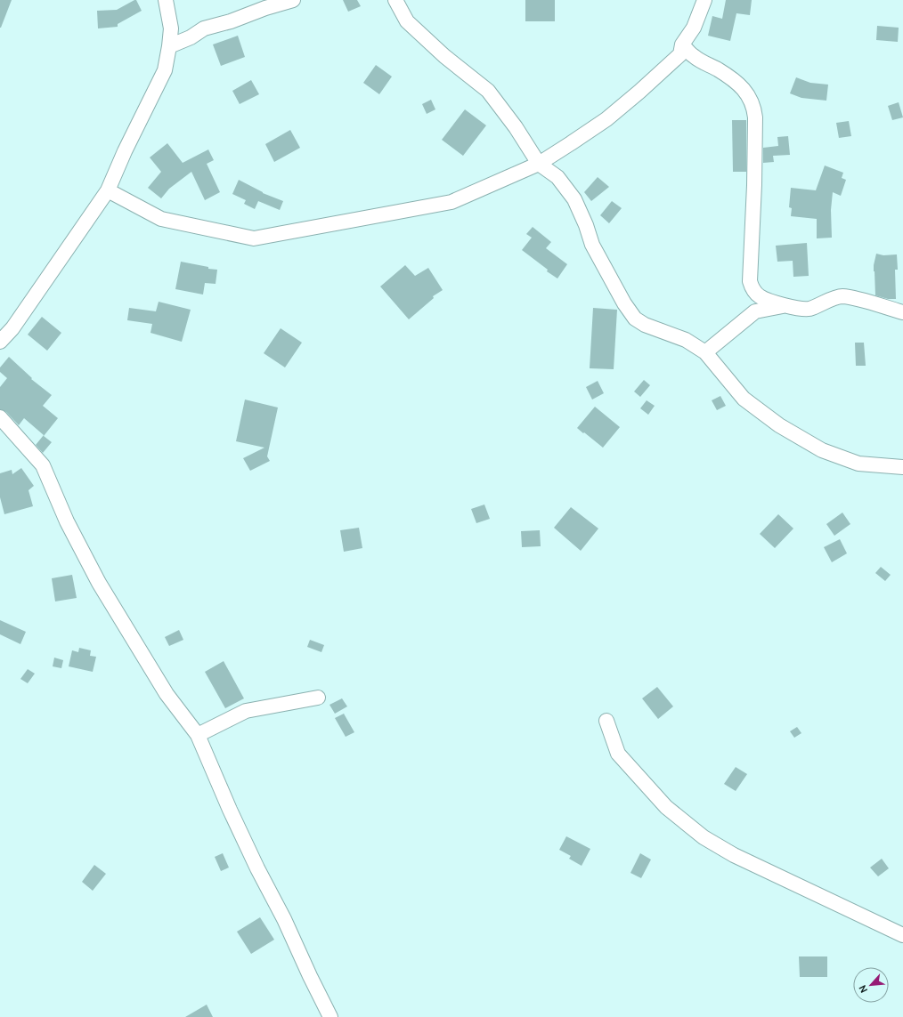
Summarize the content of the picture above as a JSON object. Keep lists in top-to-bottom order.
{
  "north": "bottom left"
}
